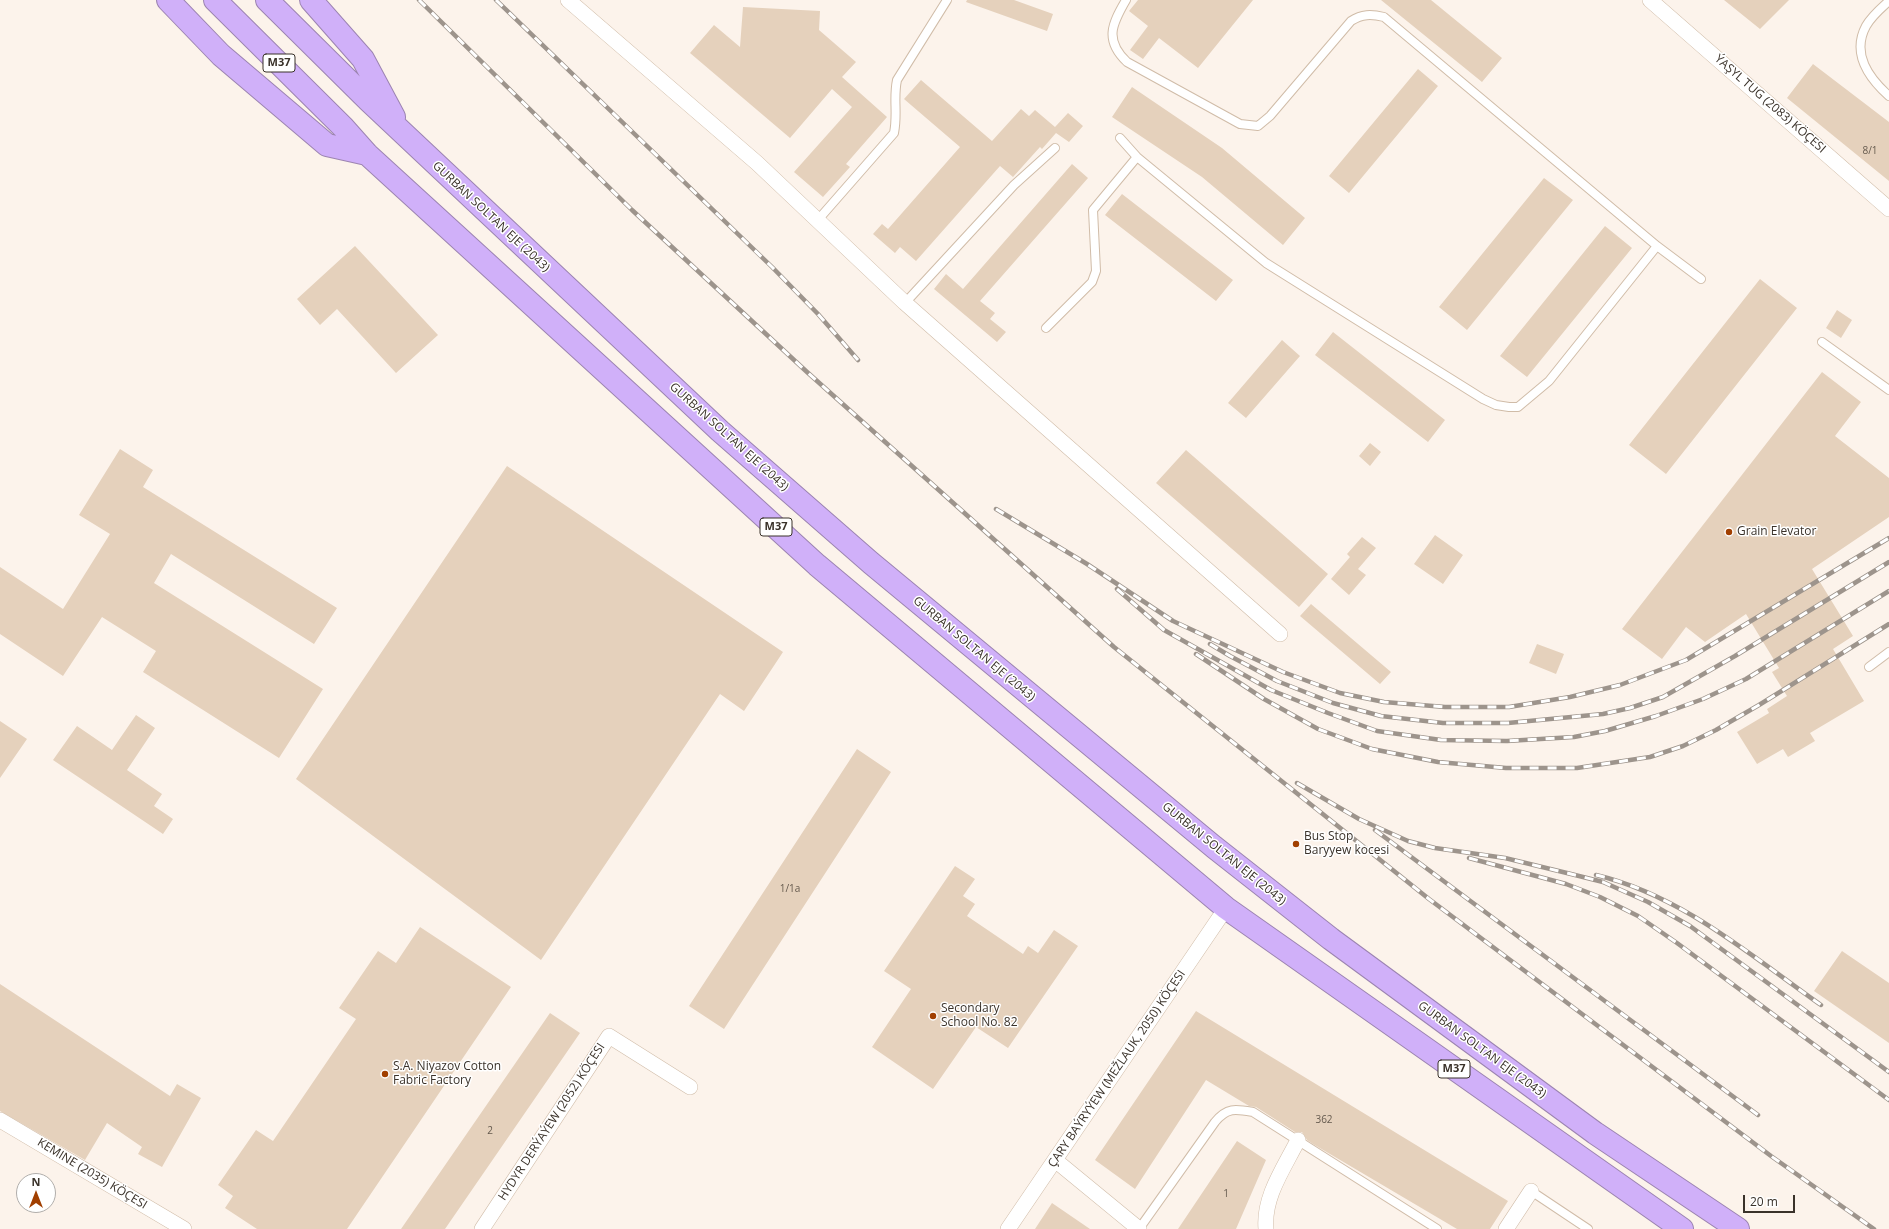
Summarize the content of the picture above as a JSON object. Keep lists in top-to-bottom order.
{
  "streets": {
    "highway": ["M37", "GURBAN SOLTAN EJE (2043)"],
    "street": [
      "ÝAŞYL TUG (2083) KÖÇESI",
      "ÇARY BAÝRYÝEW (MEŽLAUK, 2050) KÖÇESI",
      "HYDYR DERÝAÝEW (2052) KÖÇESI",
      "KEMINE (2035) KÖÇESI"
    ]
  },
  "crossings": [
    ["M37", "ÇARY BAÝRYÝEW (MEŽLAUK, 2050) KÖÇESI"]
  ],
  "places": [
    "Grain Elevator",
    "Bus Stop Baryyew kocesi",
    "Secondary School No. 82",
    "S.A. Niyazov Cotton Fabric Factory"
  ],
  "house_numbers": [
    "8/1",
    "1/1а",
    "362",
    "2",
    "1"
  ],
  "scale_bar": "20 m",
  "north": "top"
}
